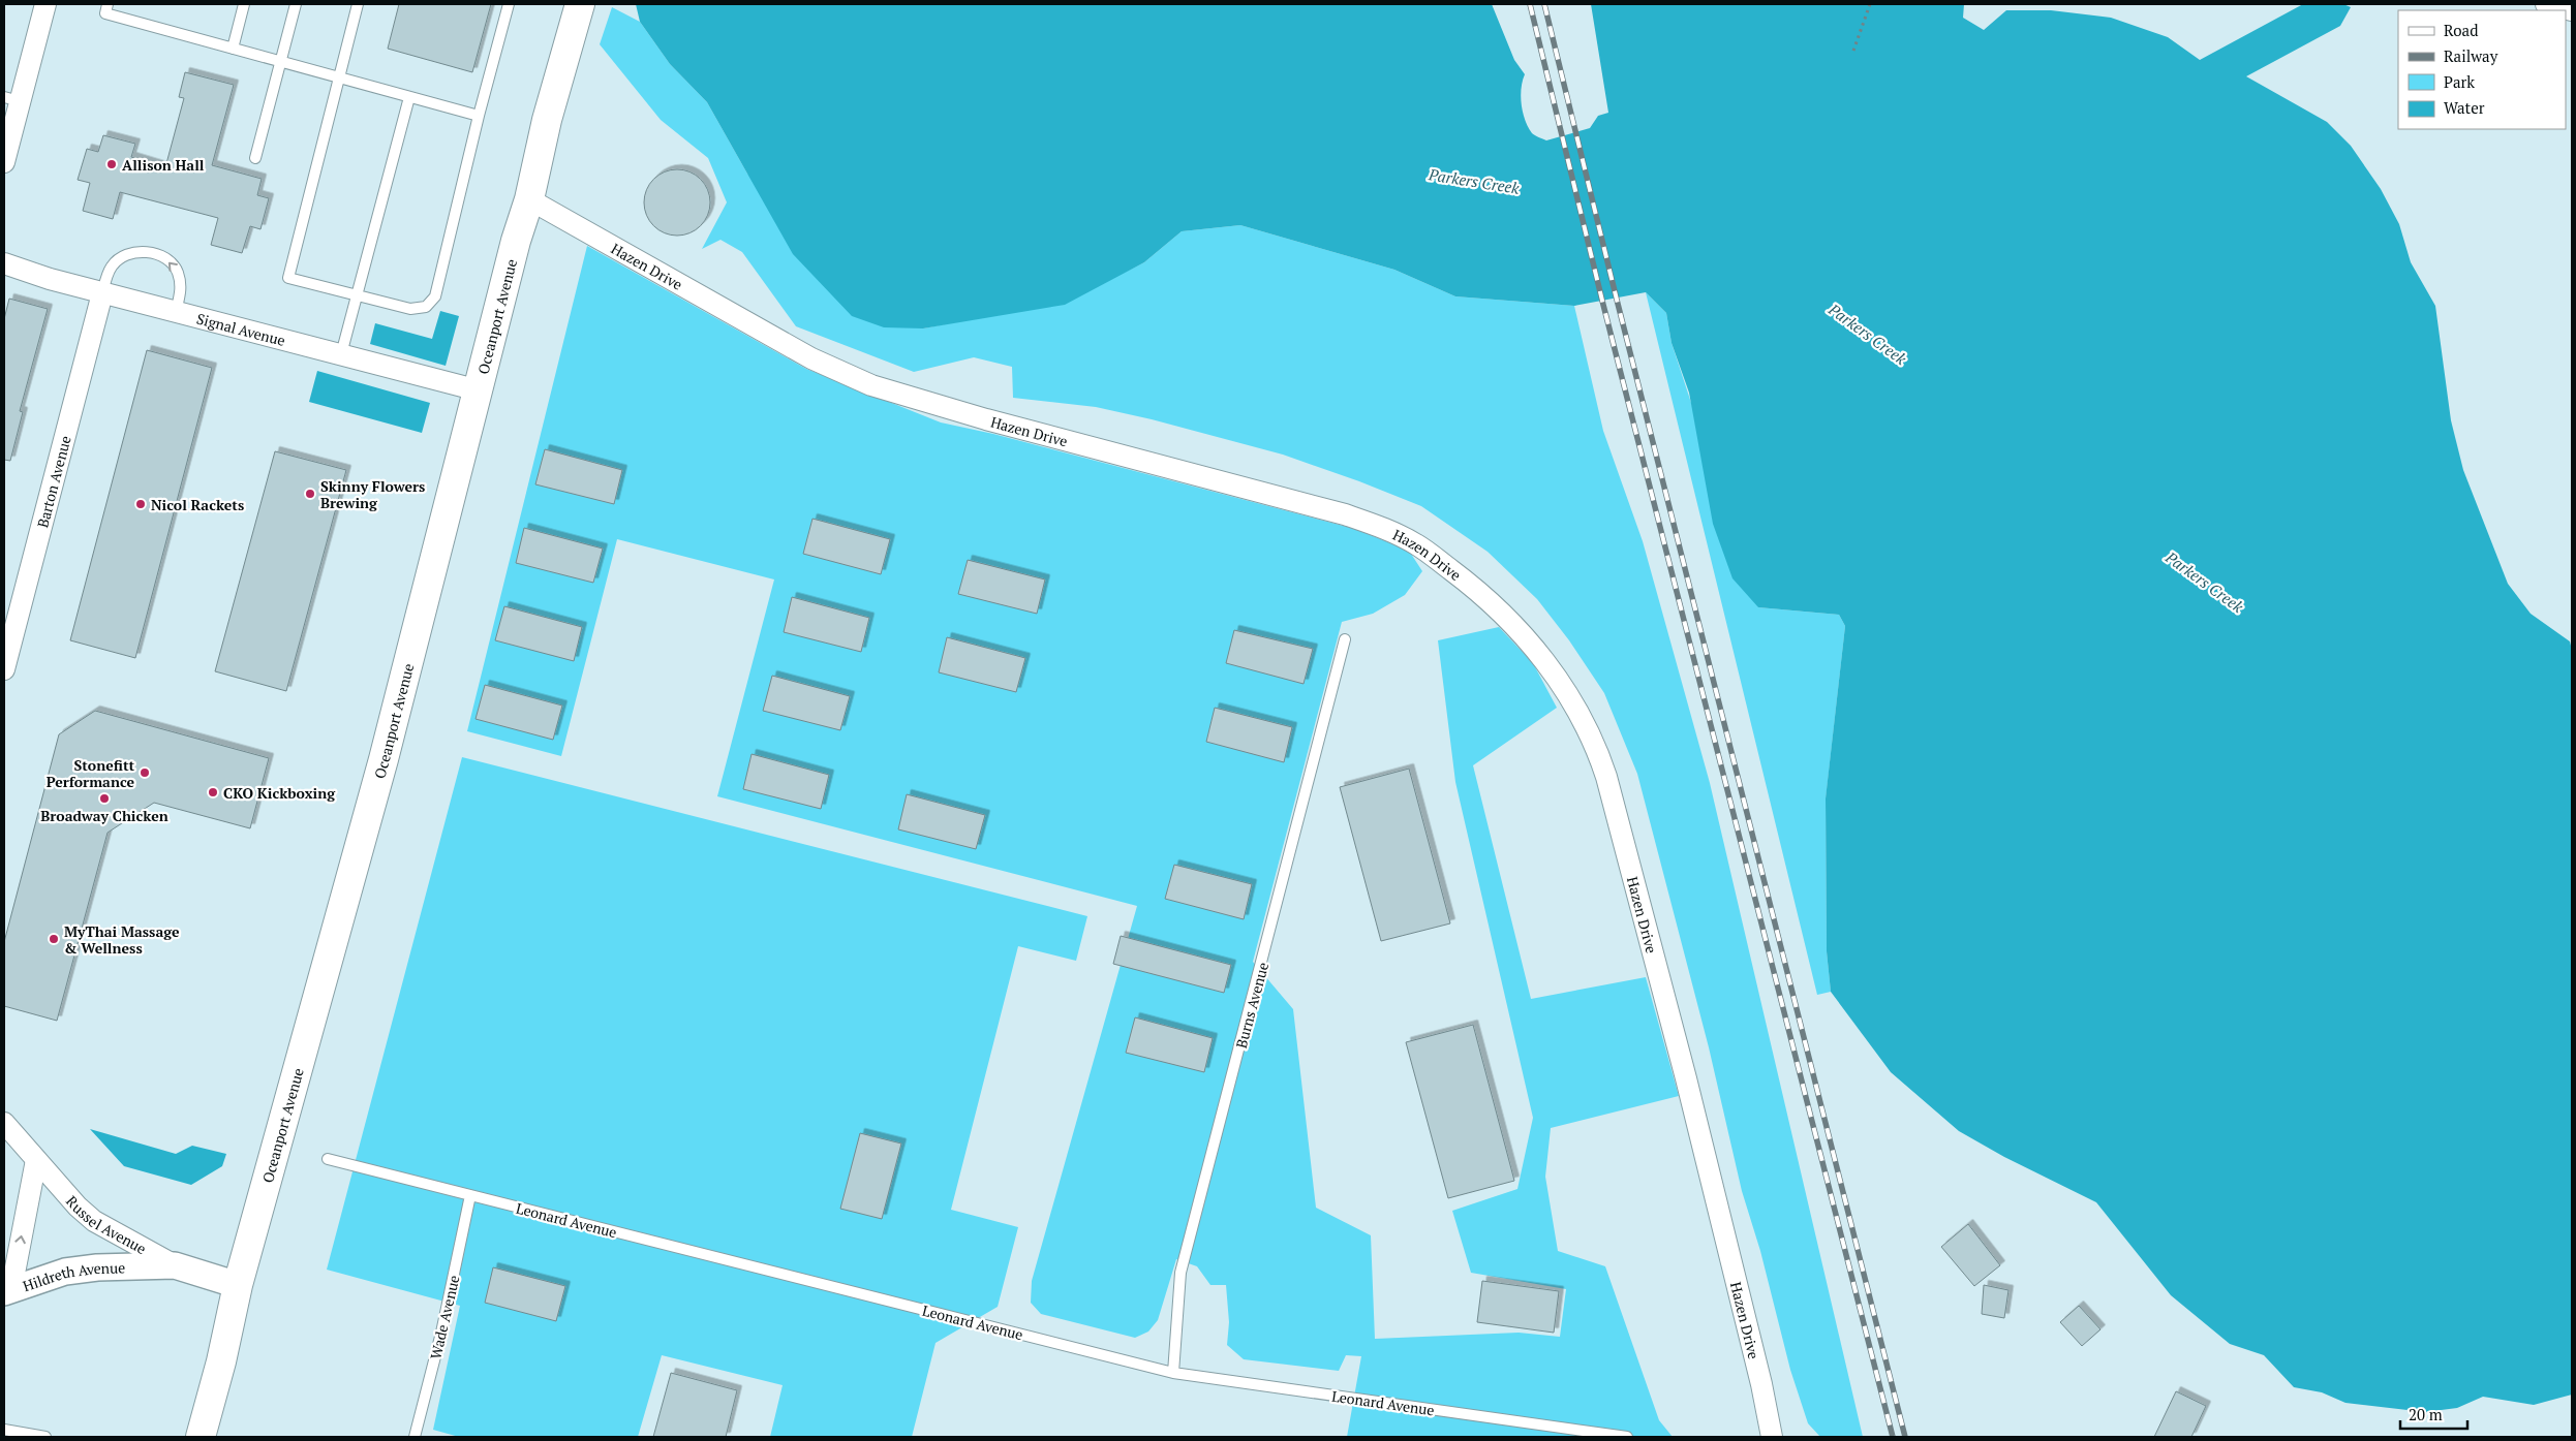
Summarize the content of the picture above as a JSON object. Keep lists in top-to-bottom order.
{
  "streets": {
    "main road": ["Oceanport Avenue"],
    "street": [
      "Hazen Drive",
      "Signal Avenue",
      "Barton Avenue",
      "Russel Avenue",
      "Hildreth Avenue"
    ],
    "lane": ["Burns Avenue", "Leonard Avenue", "Wade Avenue"]
  },
  "crossings": [
    ["Hazen Drive", "Oceanport Avenue"],
    ["Oceanport Avenue", "Signal Avenue"],
    ["Oceanport Avenue", "Russel Avenue"],
    ["Signal Avenue", "Barton Avenue"],
    ["Burns Avenue", "Leonard Avenue"],
    ["Leonard Avenue", "Wade Avenue"],
    ["Russel Avenue", "Hildreth Avenue"]
  ],
  "water": ["Parkers Creek"],
  "places": [
    "Allison Hall",
    "Skinny Flowers Brewing",
    "Nicol Rackets",
    "Stonefitt Performance",
    "CKO Kickboxing",
    "Broadway Chicken",
    "MyThai Massage & Wellness"
  ],
  "legend": [
    "Road",
    "Railway",
    "Park",
    "Water"
  ],
  "scale_bar": "20 m"
}
